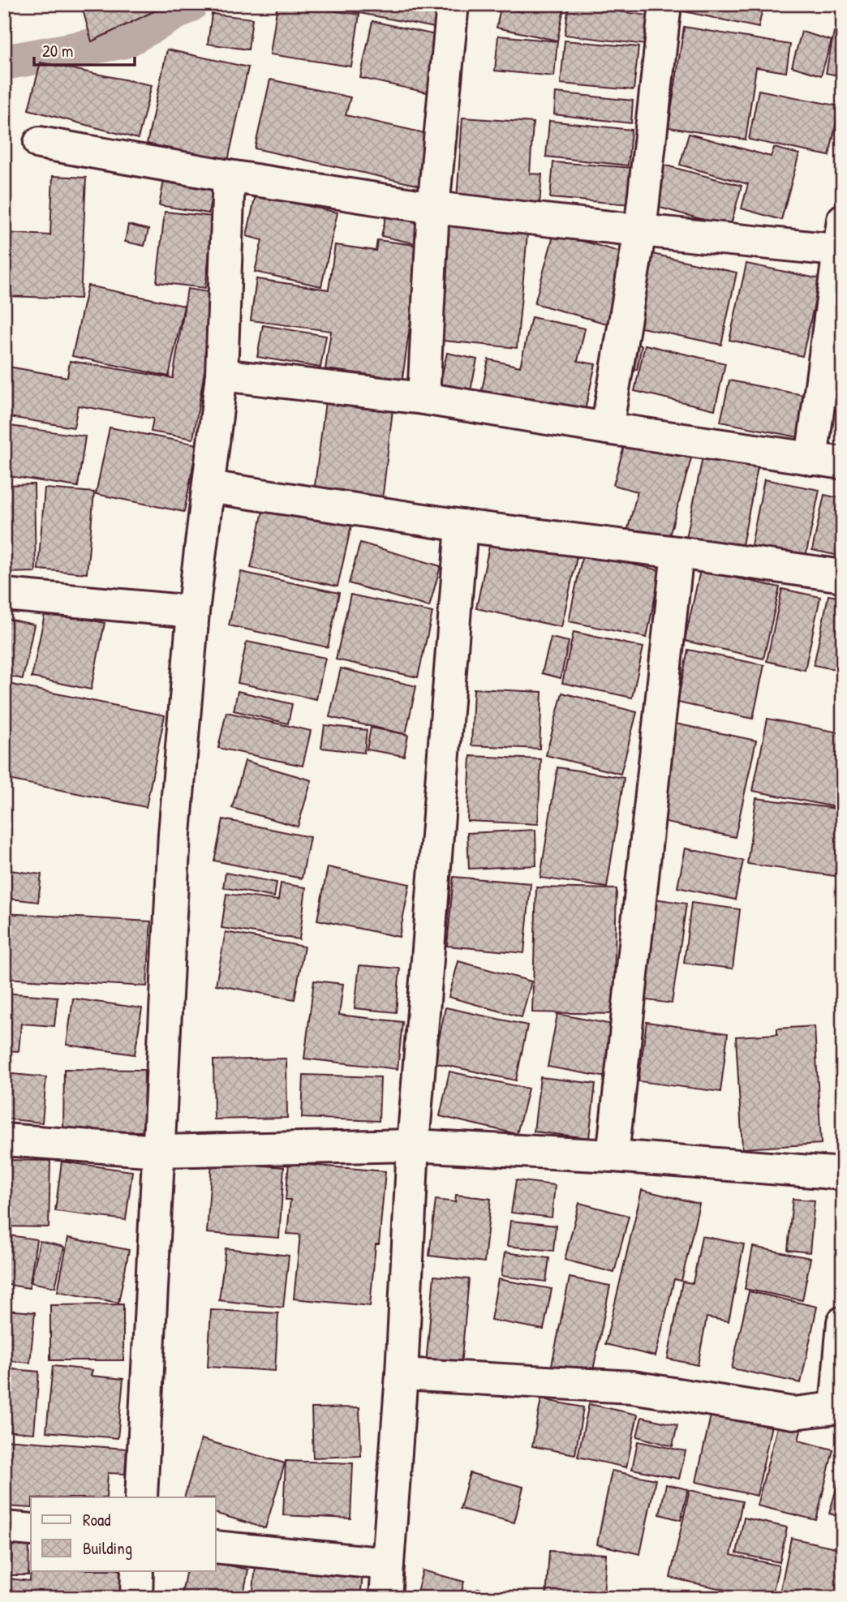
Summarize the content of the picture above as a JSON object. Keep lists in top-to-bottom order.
{
  "legend": ["Road", "Building"],
  "scale_bar": "20 m"
}
